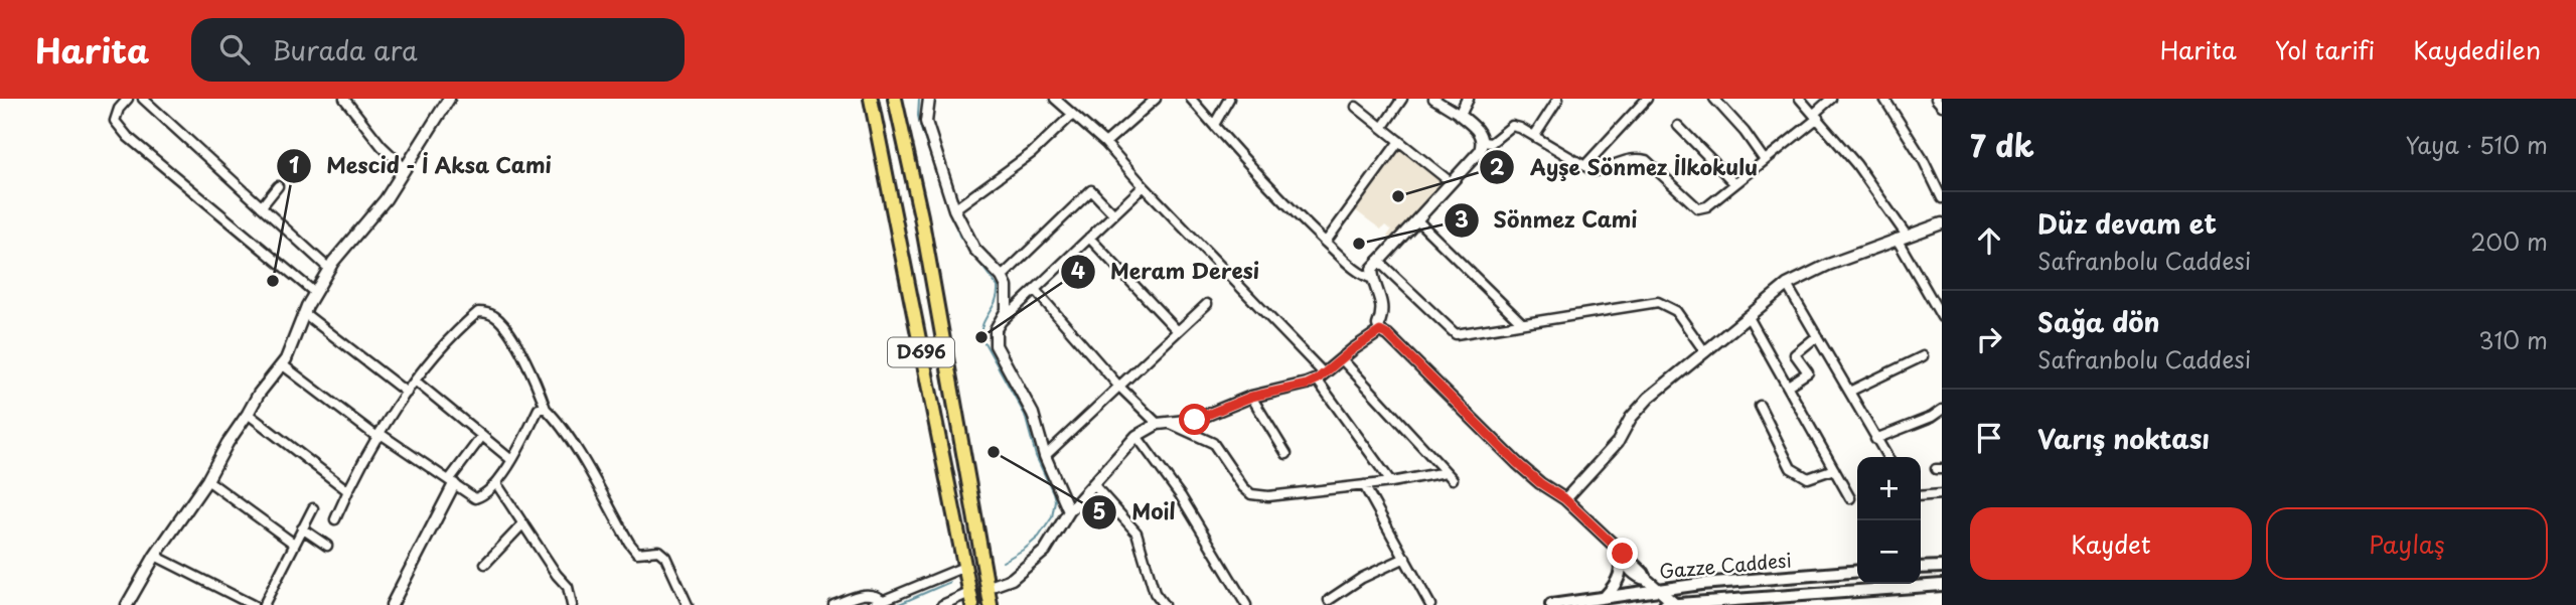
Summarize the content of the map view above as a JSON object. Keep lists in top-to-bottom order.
{
  "streets": {
    "highway": ["D696"],
    "main road": ["Gazze Caddesi"]
  },
  "places": [
    "Ayşe Sönmez İlkokulu",
    "Sönmez Cami",
    "Mescid - İ Aksa Cami",
    "Meram Deresi",
    "Moil"
  ],
  "page": {
    "header": "Harita",
    "search": "Burada ara",
    "nav": ["Harita", "Yol tarifi", "Kaydedilen"],
    "heading": ["7 dk", "Yaya · 510 m"],
    "list": [
      ["Düz devam et", "Safranbolu Caddesi", "200 m"],
      ["Sağa dön", "Safranbolu Caddesi", "310 m"],
      "Varış noktası"
    ],
    "map_buttons": ["+", "−"],
    "buttons": ["Kaydet", "Paylaş"]
  }
}
